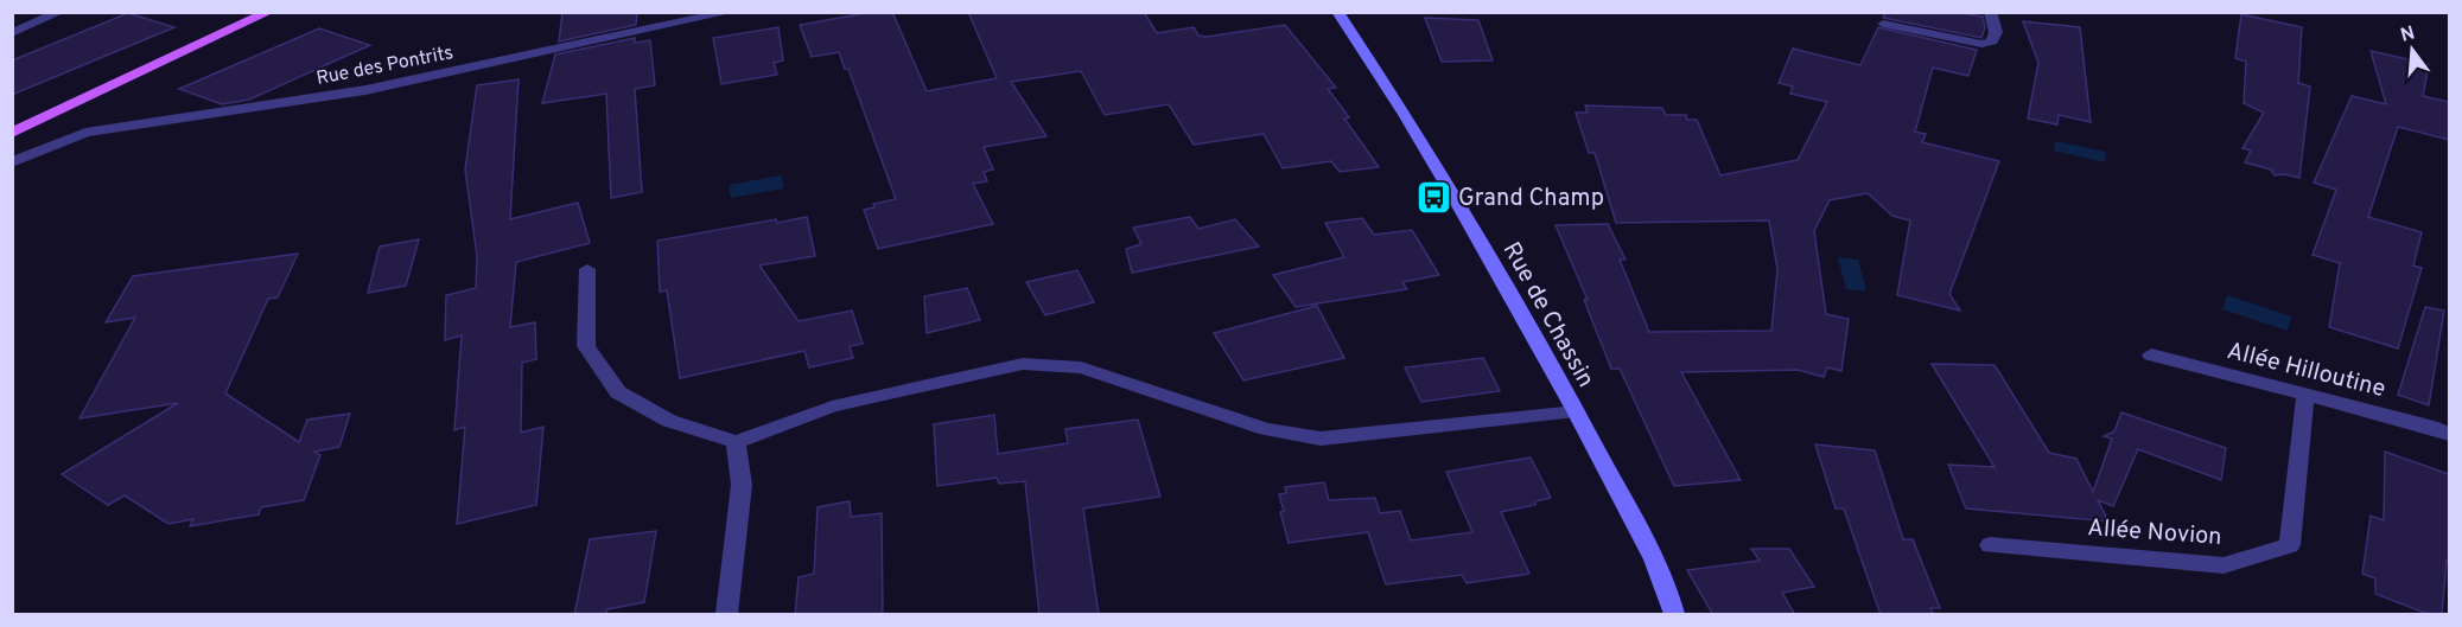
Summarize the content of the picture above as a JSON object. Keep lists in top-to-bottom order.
{
  "streets": {
    "main road": ["Rue de Chassin"],
    "street": ["Rue des Pontrits", "Allée Hilloutine", "Allée Novion"]
  },
  "crossings": [
    ["Allée Hilloutine", "Allée Novion"]
  ],
  "places": {
    "bus stop": ["Grand Champ"]
  },
  "north": "top"
}
